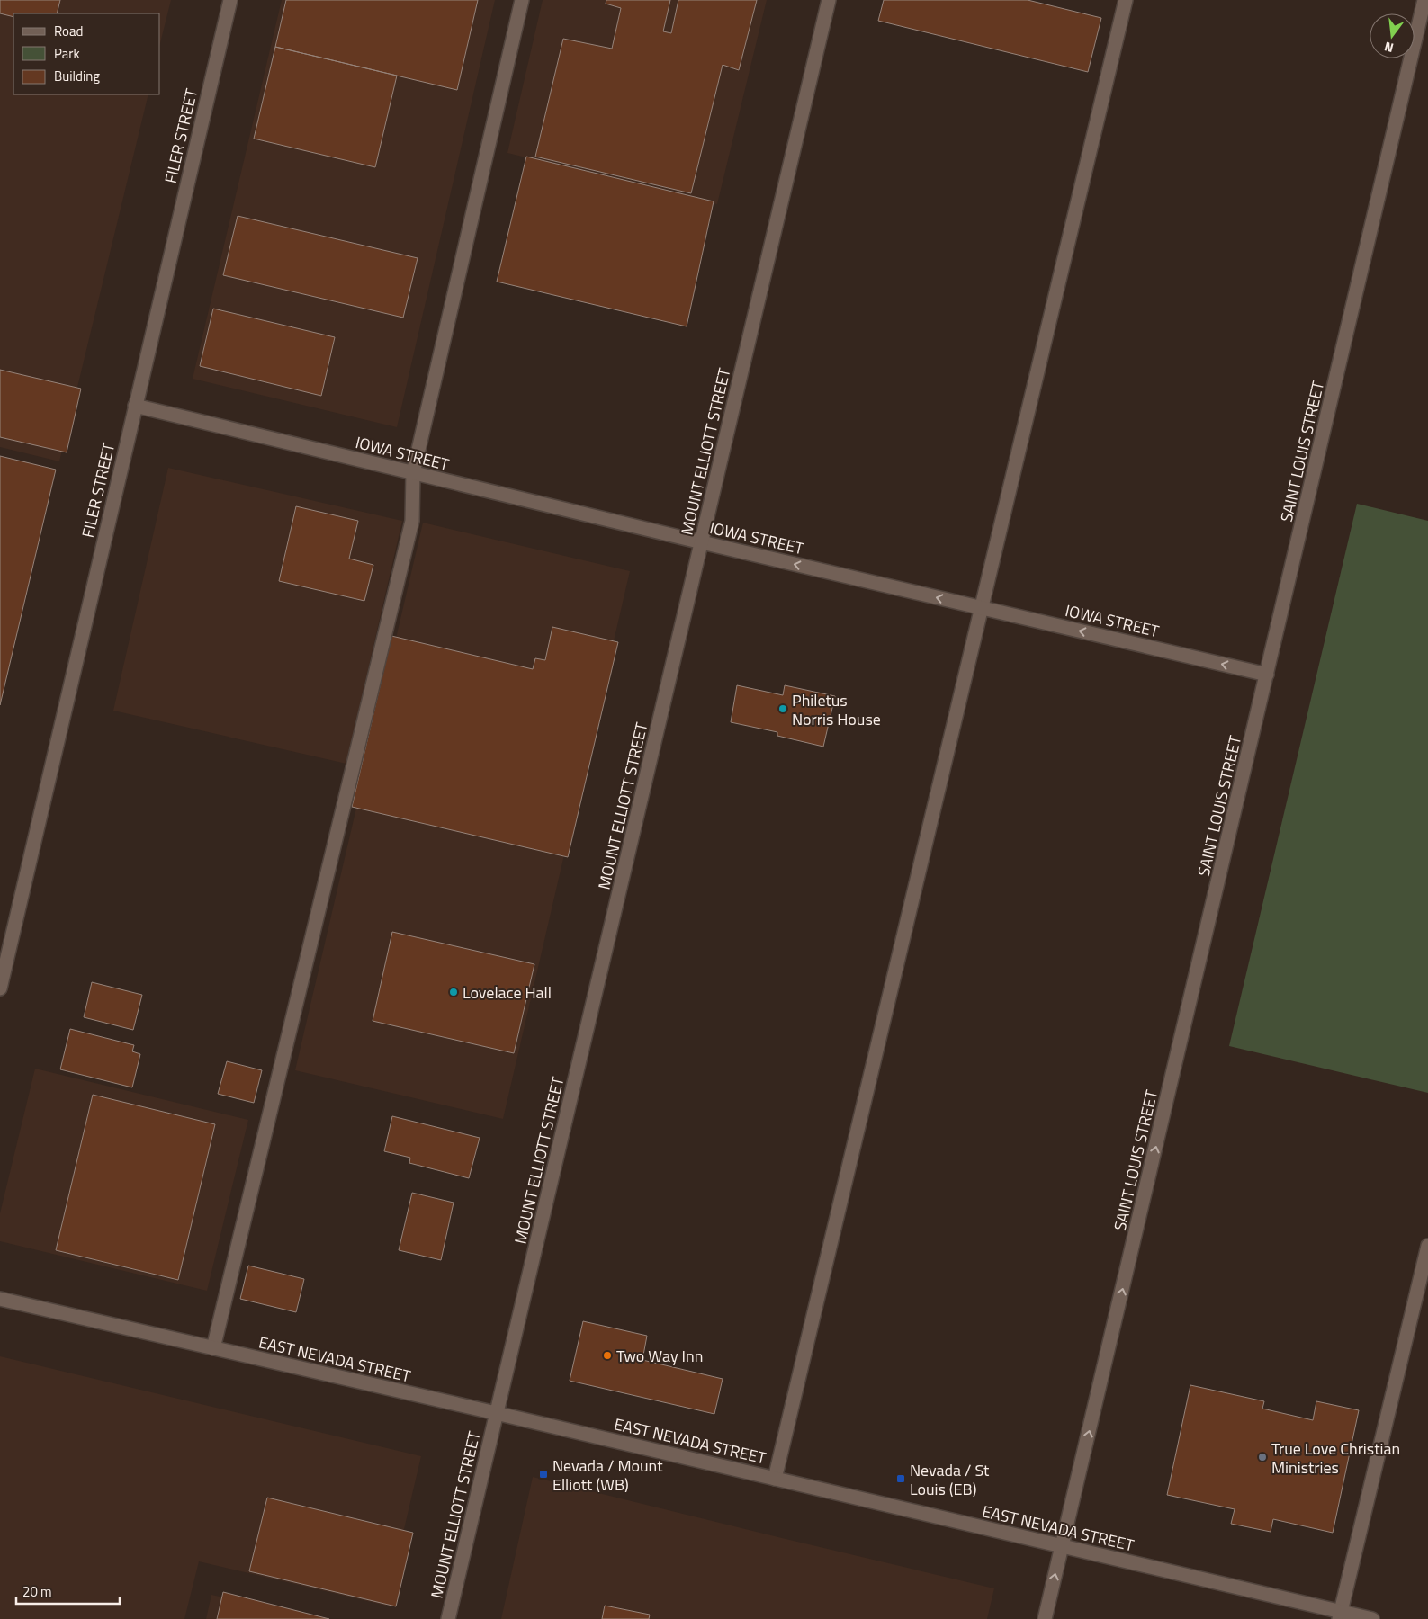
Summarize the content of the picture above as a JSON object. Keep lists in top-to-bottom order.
{
  "streets": {
    "street": [
      "FILER STREET",
      "MOUNT ELLIOTT STREET",
      "SAINT LOUIS STREET",
      "IOWA STREET",
      "EAST NEVADA STREET"
    ]
  },
  "crossings": [
    ["FILER STREET", "IOWA STREET"],
    ["MOUNT ELLIOTT STREET", "IOWA STREET"],
    ["MOUNT ELLIOTT STREET", "EAST NEVADA STREET"],
    ["SAINT LOUIS STREET", "IOWA STREET"],
    ["SAINT LOUIS STREET", "EAST NEVADA STREET"]
  ],
  "one_way": ["SAINT LOUIS STREET", "IOWA STREET"],
  "places": {
    "other": [
      "Philetus Norris House",
      "Lovelace Hall",
      "Two Way Inn",
      "True Love Christian Ministries"
    ],
    "transit": ["Nevada / Mount Elliott (WB)", "Nevada / St Louis (EB)"]
  },
  "legend": ["Road", "Park", "Building"],
  "scale_bar": "20 m",
  "north": "bottom"
}
